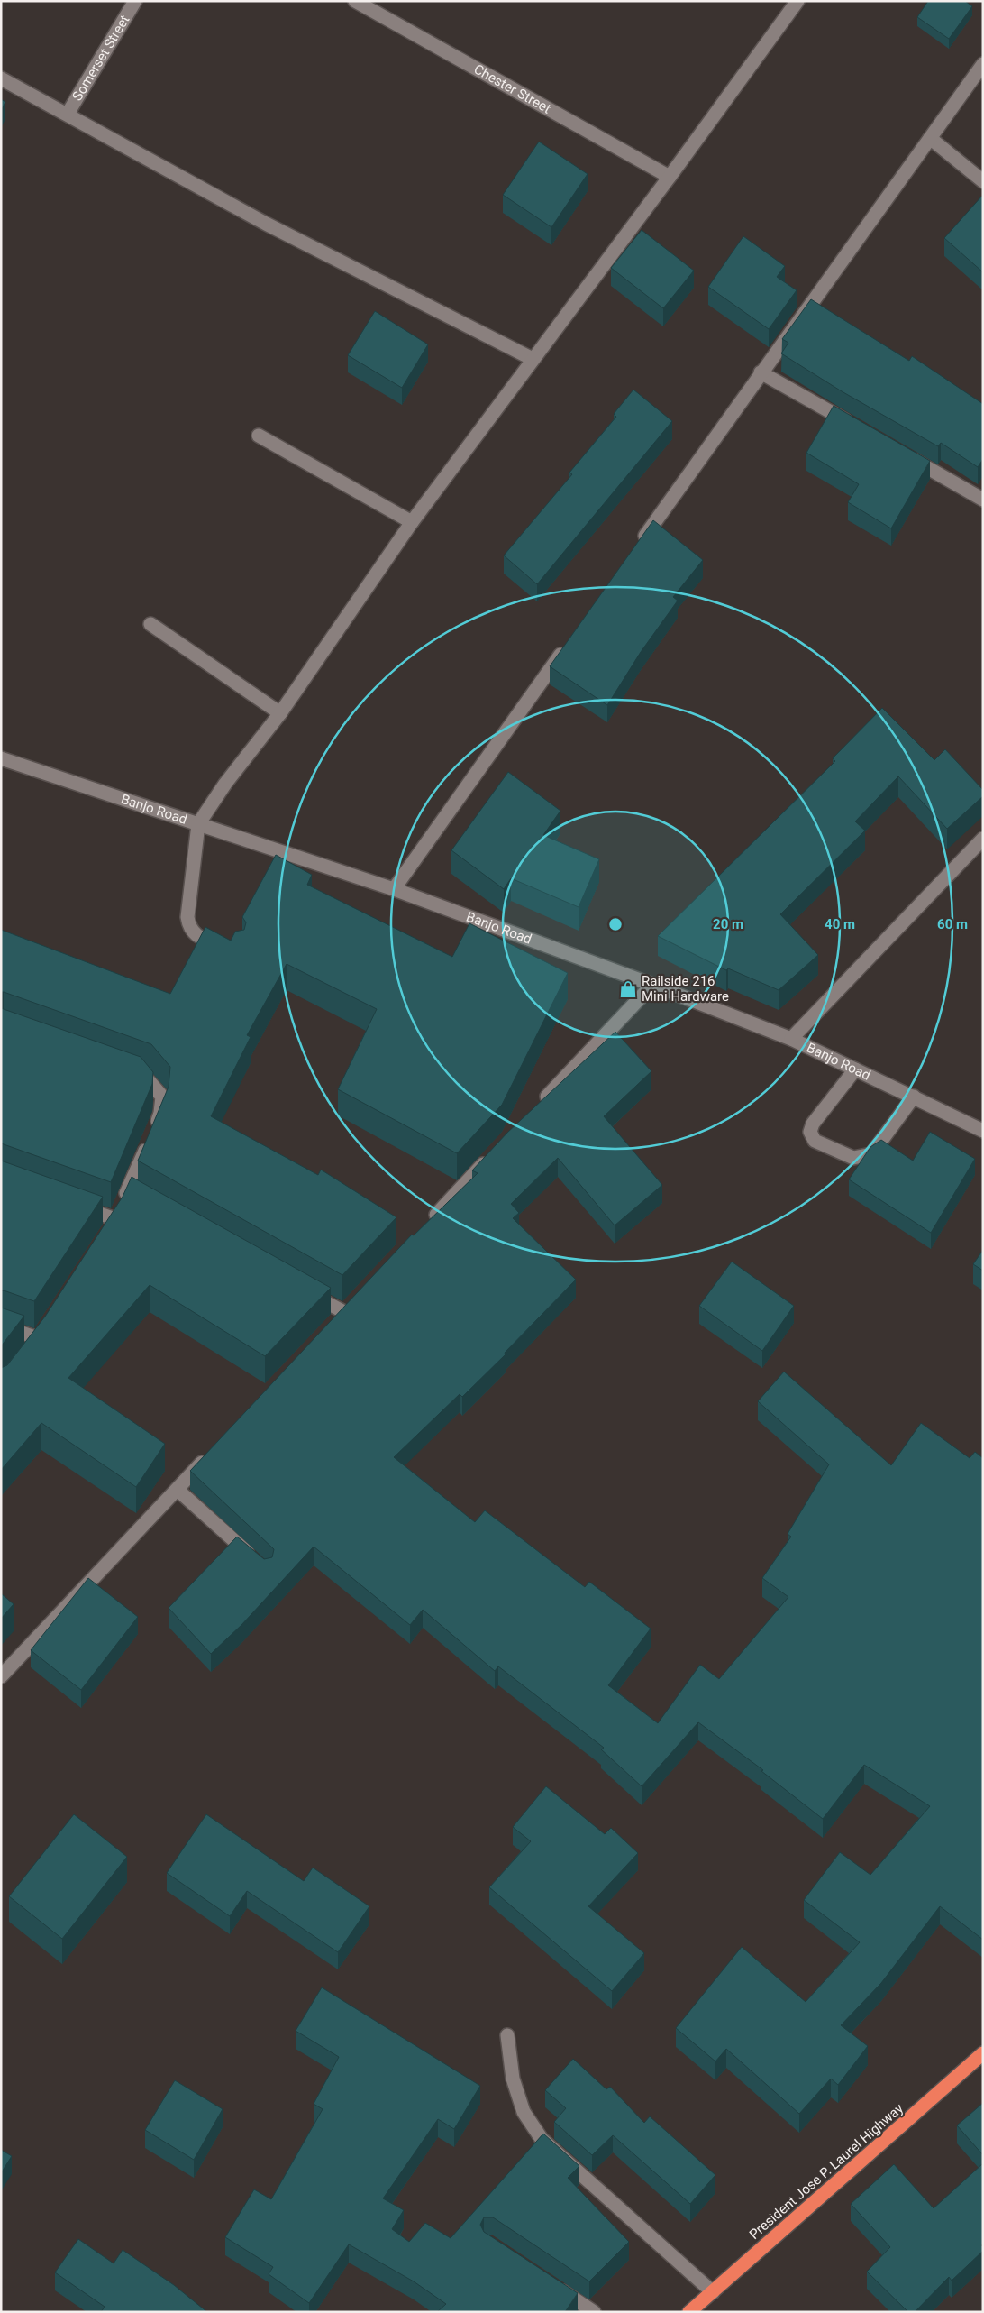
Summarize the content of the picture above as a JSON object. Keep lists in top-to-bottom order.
{
  "streets": {
    "highway": ["President Jose P. Laurel Highway"],
    "street": ["Somerset Street", "Chester Street", "Banjo Road"]
  },
  "places": {
    "shop": ["Railside 216 Mini Hardware"]
  },
  "rings": ["20 m", "40 m", "60 m"]
}
